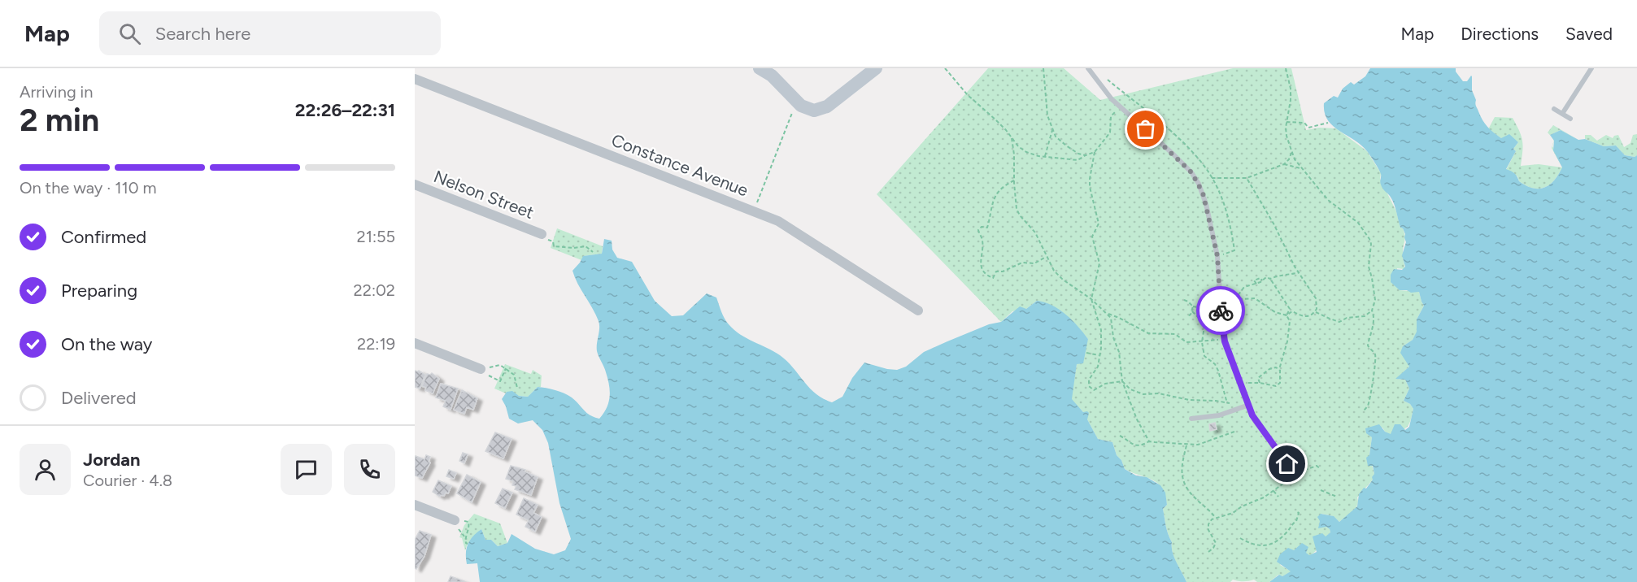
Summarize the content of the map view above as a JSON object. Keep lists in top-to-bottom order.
{
  "streets": {
    "street": ["Constance Avenue", "Nelson Street"]
  },
  "page": {
    "header": "Map",
    "search": "Search here",
    "nav": ["Map", "Directions", "Saved"],
    "heading": ["2 min", "Arriving in", "22:26–22:31"],
    "panel": ["Jordan", "Courier · 4.8"],
    "bar": "On the way · 110 m",
    "list": [
      ["Confirmed", "21:55"],
      ["Preparing", "22:02"],
      ["On the way", "22:19"],
      "Delivered"
    ]
  }
}
